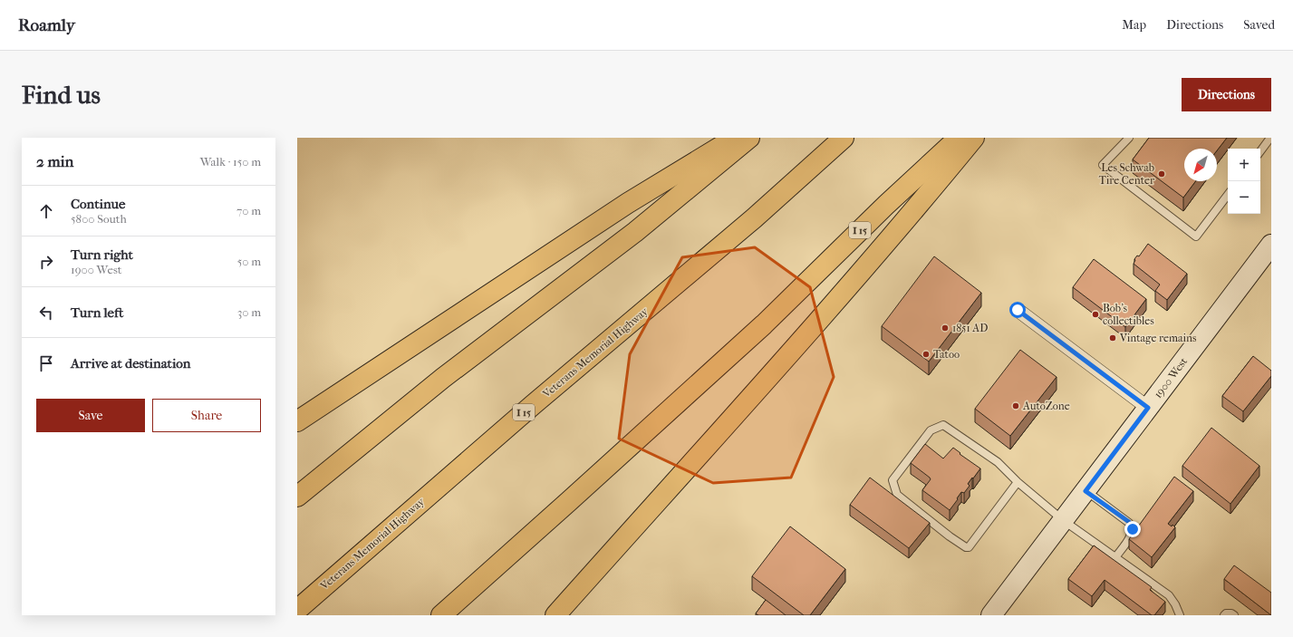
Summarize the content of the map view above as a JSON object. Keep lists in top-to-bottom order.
{
  "streets": {
    "highway": ["I 15", "Veterans Memorial Highway"],
    "main road": ["1900 West"]
  },
  "places": [
    "Les Schwab Tire Center",
    "Bob's collectibles",
    "1851 AD",
    "Vintage remains",
    "Tatoo",
    "AutoZone"
  ],
  "north": "bottom left",
  "page": {
    "header": "Roamly",
    "nav": ["Map", "Directions", "Saved"],
    "buttons": [
      "Directions",
      ["Save", "Share"]
    ],
    "title": "Find us",
    "heading": ["2 min", "Walk · 150 m"],
    "map_buttons": ["+", "−"],
    "list": [
      ["Continue", "5800 South", "70 m"],
      ["Turn right", "1900 West", "50 m"],
      ["Turn left", "30 m"],
      "Arrive at destination"
    ]
  }
}
